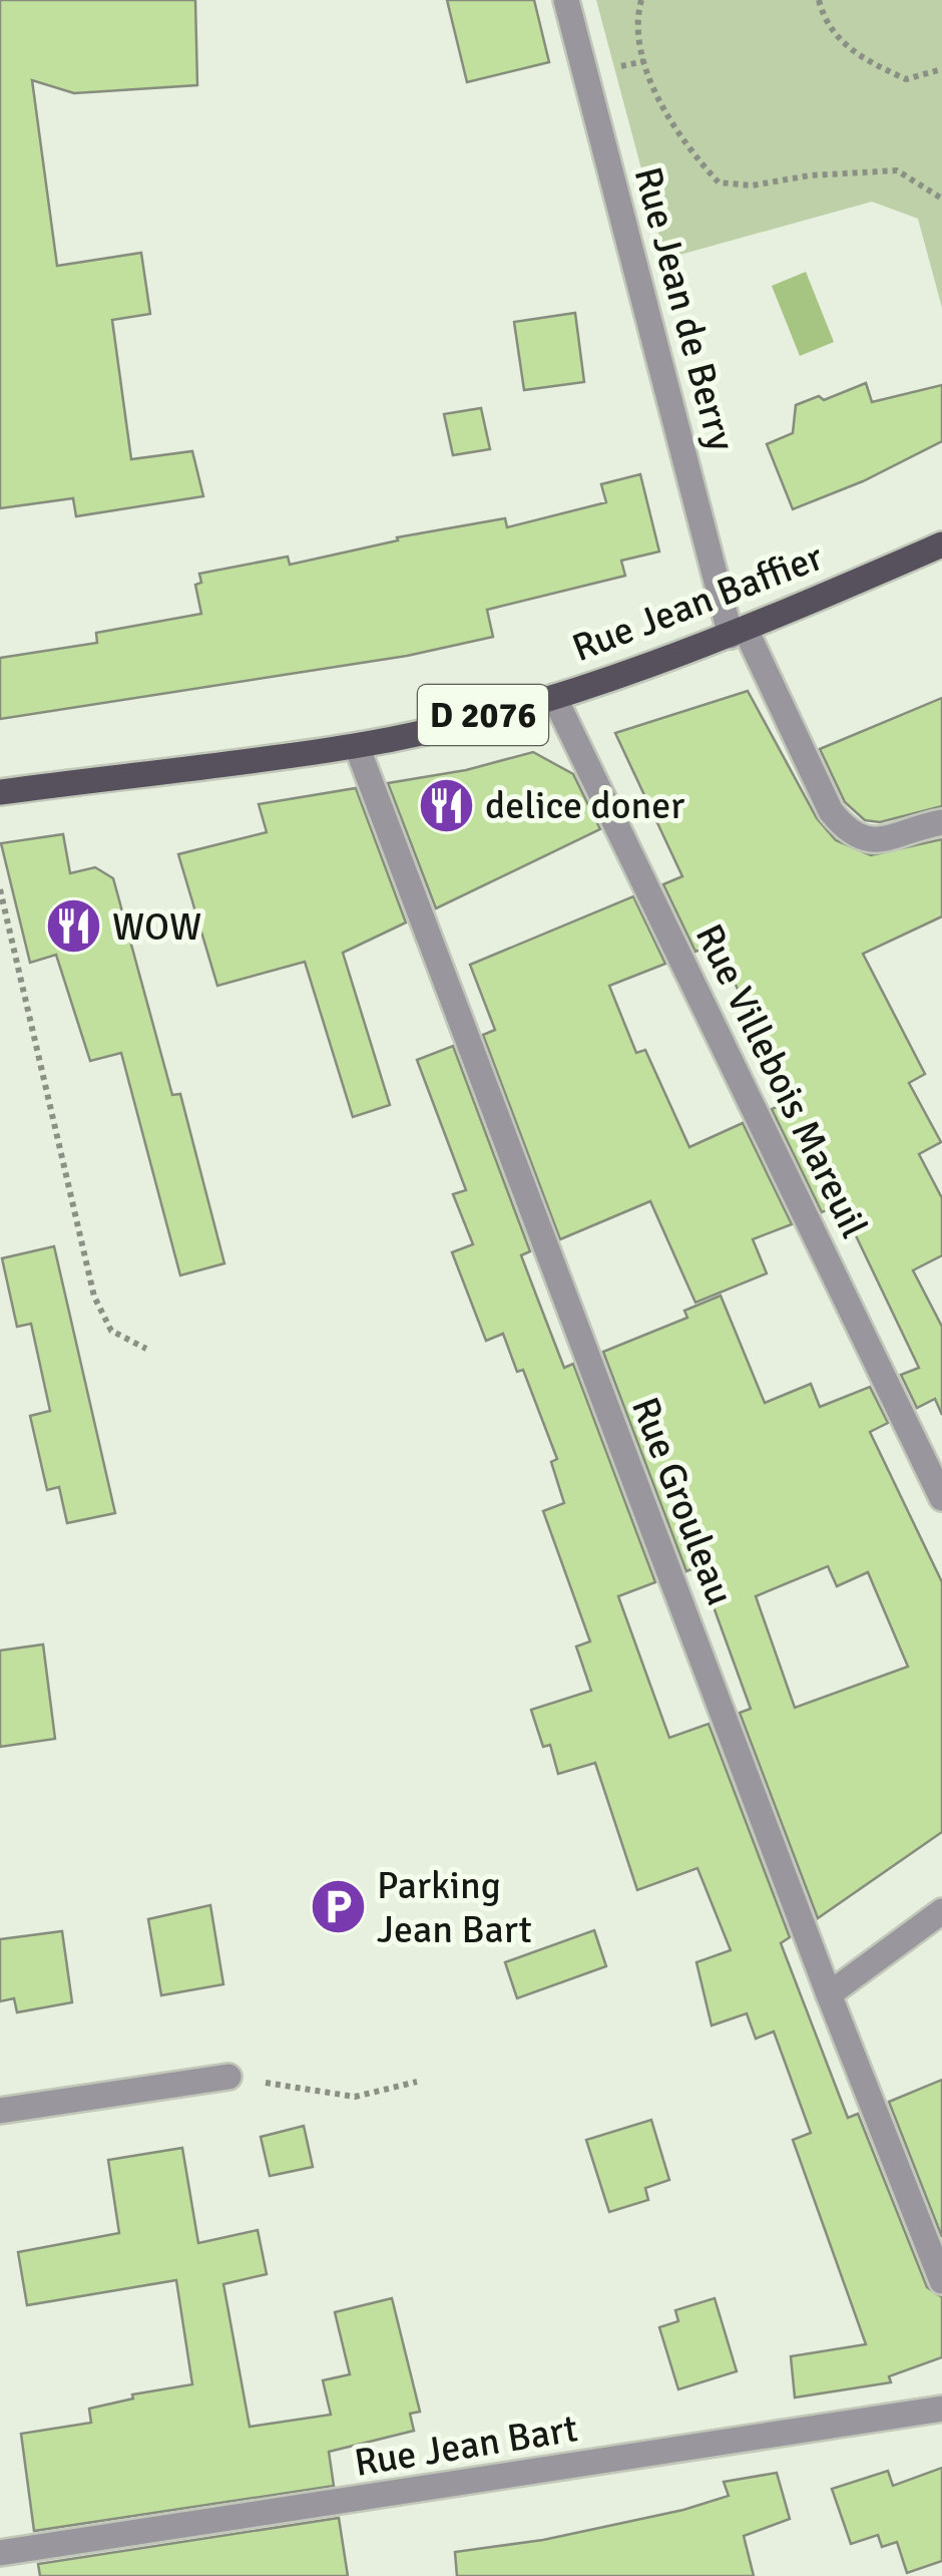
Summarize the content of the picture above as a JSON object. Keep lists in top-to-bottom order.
{
  "streets": {
    "main road": ["Rue Jean Baffier", "D 2076"],
    "street": [
      "Rue Jean de Berry",
      "Rue Villebois Mareuil",
      "Rue Grouleau",
      "Rue Jean Bart"
    ]
  },
  "crossings": [
    ["Rue Jean de Berry", "Rue Jean Baffier"],
    ["Rue Jean Baffier", "Rue Villebois Mareuil"],
    ["Rue Jean Baffier", "Rue Grouleau"]
  ],
  "places": {
    "restaurant": ["delice doner", "WOW"],
    "parking": ["Parking Jean Bart"]
  }
}
